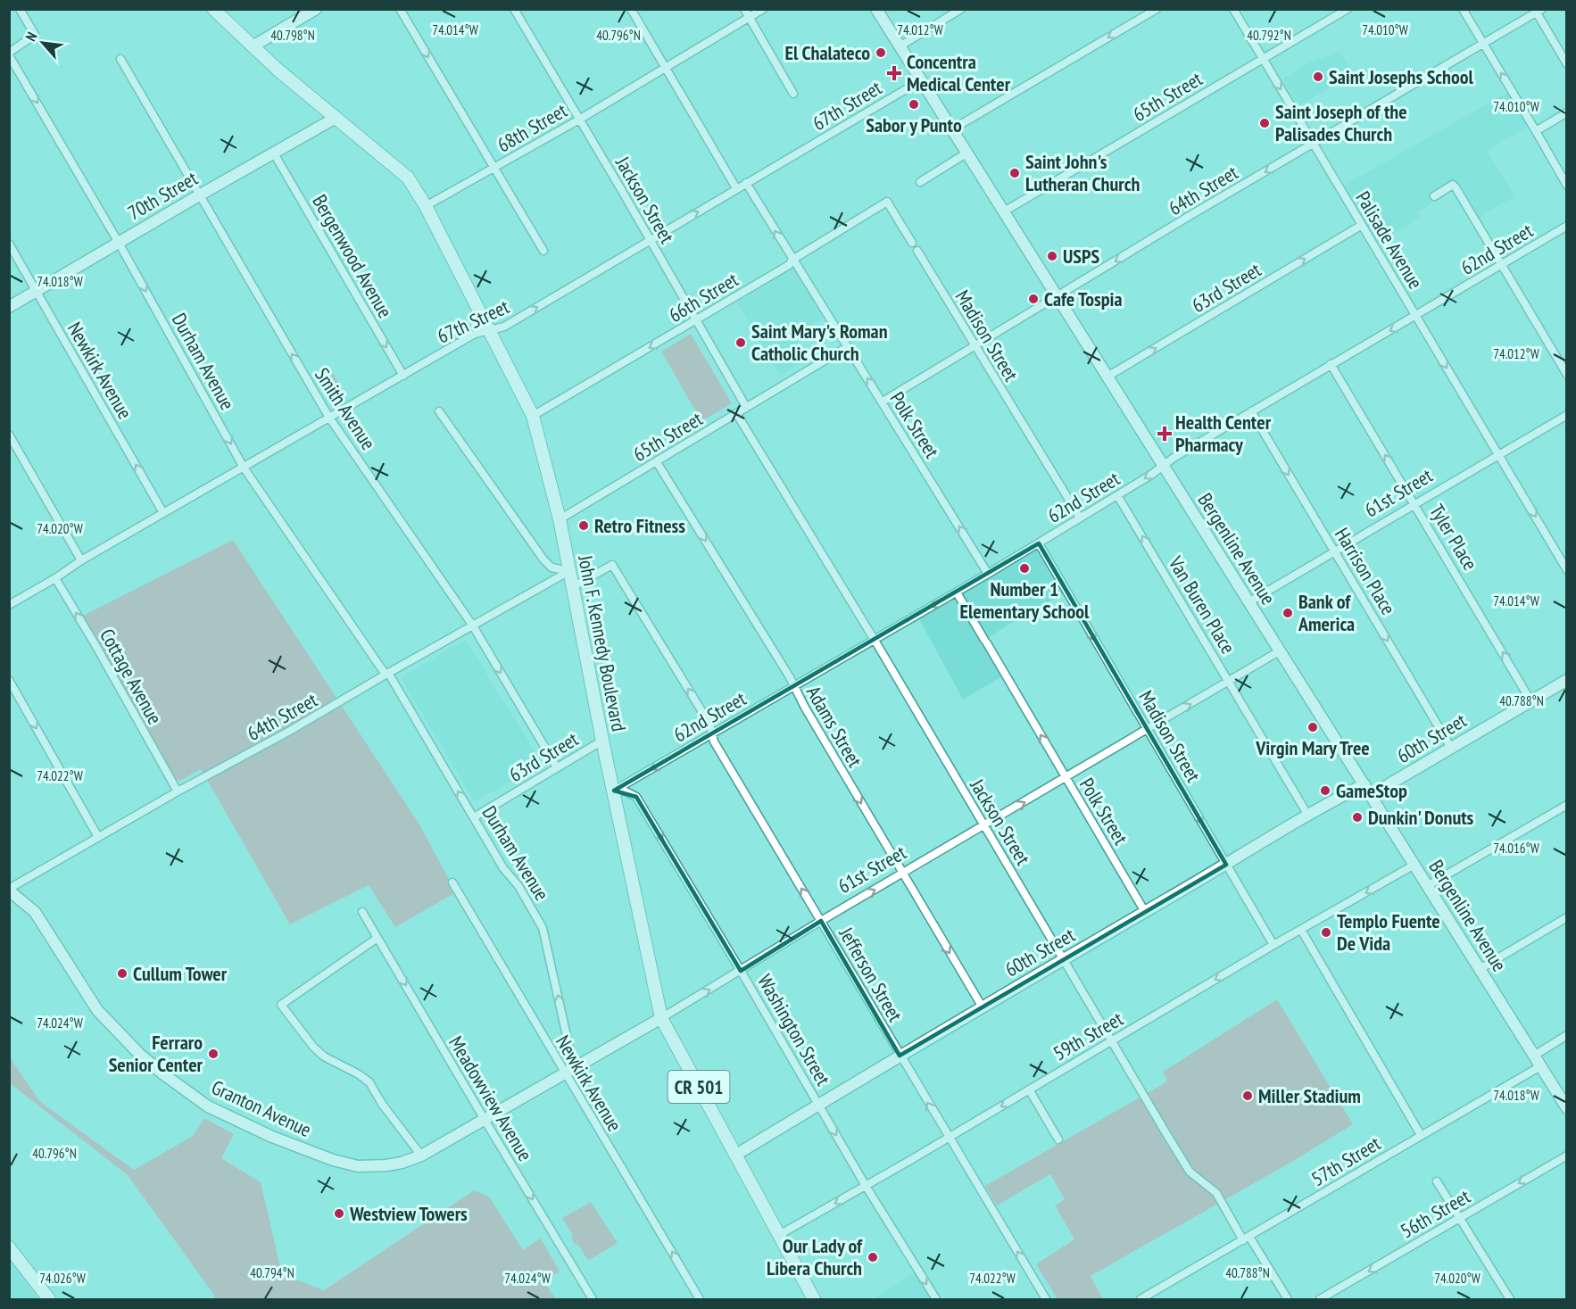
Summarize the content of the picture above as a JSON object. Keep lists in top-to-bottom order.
{
  "streets": {
    "main road": ["John F. Kennedy Boulevard", "CR 501"],
    "street": [
      "65th Street",
      "67th Street",
      "68th Street",
      "64th Street",
      "70th Street",
      "Jackson Street",
      "Palisade Avenue",
      "62nd Street",
      "Bergenwood Avenue",
      "63rd Street",
      "66th Street",
      "Madison Street",
      "Durham Avenue",
      "Newkirk Avenue",
      "Smith Avenue",
      "Polk Street",
      "61st Street",
      "Tyler Place",
      "Bergenline Avenue",
      "Harrison Place",
      "Van Buren Place",
      "Cottage Avenue",
      "Adams Street",
      "60th Street",
      "Jefferson Street",
      "Washington Street",
      "59th Street",
      "Meadowview Avenue",
      "Granton Avenue",
      "57th Street",
      "56th Street"
    ]
  },
  "crossings": [
    ["65th Street", "Jackson Street"],
    ["65th Street", "Palisade Avenue"],
    ["65th Street", "Polk Street"],
    ["65th Street", "Bergenline Avenue"],
    ["65th Street", "John F. Kennedy Boulevard"],
    ["65th Street", "Adams Street"],
    ["67th Street", "Jackson Street"],
    ["67th Street", "Bergenwood Avenue"],
    ["67th Street", "Durham Avenue"],
    ["67th Street", "Newkirk Avenue"],
    ["67th Street", "Smith Avenue"],
    ["67th Street", "Polk Street"],
    ["67th Street", "Bergenline Avenue"],
    ["67th Street", "John F. Kennedy Boulevard"],
    ["67th Street", "Cottage Avenue"],
    ["68th Street", "Jackson Street"],
    ["68th Street", "John F. Kennedy Boulevard"],
    ["64th Street", "Palisade Avenue"],
    ["64th Street", "Madison Street"],
    ["64th Street", "Durham Avenue"],
    ["64th Street", "Smith Avenue"],
    ["64th Street", "Polk Street"],
    ["64th Street", "Bergenline Avenue"],
    ["64th Street", "John F. Kennedy Boulevard"],
    ["64th Street", "Cottage Avenue"],
    ["64th Street", "Granton Avenue"],
    ["70th Street", "Bergenwood Avenue"],
    ["70th Street", "Durham Avenue"],
    ["70th Street", "Newkirk Avenue"],
    ["70th Street", "Smith Avenue"],
    ["70th Street", "John F. Kennedy Boulevard"],
    ["Jackson Street", "62nd Street"],
    ["Jackson Street", "66th Street"],
    ["Jackson Street", "61st Street"],
    ["Jackson Street", "60th Street"],
    ["Jackson Street", "59th Street"],
    ["Jackson Street", "57th Street"],
    ["Palisade Avenue", "62nd Street"],
    ["Palisade Avenue", "63rd Street"],
    ["Palisade Avenue", "61st Street"],
    ["62nd Street", "Madison Street"],
    ["62nd Street", "Polk Street"],
    ["62nd Street", "Tyler Place"],
    ["62nd Street", "Bergenline Avenue"],
    ["62nd Street", "Harrison Place"],
    ["62nd Street", "Van Buren Place"],
    ["62nd Street", "John F. Kennedy Boulevard"],
    ["62nd Street", "Adams Street"],
    ["62nd Street", "Jefferson Street"],
    ["62nd Street", "Washington Street"],
    ["63rd Street", "Durham Avenue"],
    ["63rd Street", "Smith Avenue"],
    ["63rd Street", "Bergenline Avenue"],
    ["63rd Street", "John F. Kennedy Boulevard"],
    ["66th Street", "Polk Street"],
    ["66th Street", "John F. Kennedy Boulevard"],
    ["Madison Street", "61st Street"],
    ["Madison Street", "60th Street"],
    ["Madison Street", "59th Street"],
    ["Durham Avenue", "Newkirk Avenue"],
    ["Durham Avenue", "61st Street"],
    ["Newkirk Avenue", "61st Street"],
    ["Polk Street", "61st Street"],
    ["Polk Street", "60th Street"],
    ["61st Street", "Tyler Place"],
    ["61st Street", "Bergenline Avenue"],
    ["61st Street", "Harrison Place"],
    ["61st Street", "Van Buren Place"],
    ["61st Street", "John F. Kennedy Boulevard"],
    ["61st Street", "Adams Street"],
    ["61st Street", "Jefferson Street"],
    ["61st Street", "Washington Street"],
    ["61st Street", "Meadowview Avenue"],
    ["61st Street", "Granton Avenue"],
    ["Tyler Place", "60th Street"],
    ["Bergenline Avenue", "60th Street"],
    ["Bergenline Avenue", "59th Street"],
    ["Bergenline Avenue", "57th Street"],
    ["Harrison Place", "60th Street"],
    ["Van Buren Place", "60th Street"],
    ["John F. Kennedy Boulevard", "60th Street"],
    ["John F. Kennedy Boulevard", "Jefferson Street"],
    ["John F. Kennedy Boulevard", "Washington Street"],
    ["John F. Kennedy Boulevard", "59th Street"],
    ["Adams Street", "60th Street"],
    ["60th Street", "Jefferson Street"],
    ["60th Street", "Washington Street"],
    ["Jefferson Street", "59th Street"],
    ["Washington Street", "59th Street"],
    ["Meadowview Avenue", "Granton Avenue"]
  ],
  "one_way": [
    "Palisade Avenue",
    "Bergenwood Avenue",
    "63rd Street",
    "66th Street",
    "Madison Street",
    "Newkirk Avenue",
    "Polk Street",
    "Tyler Place",
    "Harrison Place",
    "Van Buren Place",
    "Cottage Avenue",
    "Adams Street",
    "Jefferson Street",
    "Washington Street",
    "59th Street",
    "Meadowview Avenue",
    "56th Street"
  ],
  "places": {
    "other": [
      "El Chalateco",
      "Saint Josephs School",
      "Sabor y Punto",
      "Saint Joseph of the Palisades Church",
      "Saint John's Lutheran Church",
      "USPS",
      "Cafe Tospia",
      "Saint Mary's Roman Catholic Church",
      "Retro Fitness",
      "Number 1 Elementary School",
      "Bank of America",
      "Virgin Mary Tree",
      "GameStop",
      "Dunkin' Donuts",
      "Templo Fuente De Vida",
      "Cullum Tower",
      "Ferraro Senior Center",
      "Miller Stadium",
      "Westview Towers",
      "Our Lady of Libera Church"
    ],
    "health": ["Concentra Medical Center", "Health Center Pharmacy"]
  },
  "north": "top left",
  "coordinates": [
    "74.014°W",
    "74.012°W",
    "74.010°W",
    "40.798°N",
    "40.796°N",
    "40.792°N",
    "74.018°W",
    "74.020°W",
    "40.788°N",
    "74.022°W",
    "74.016°W",
    "74.024°W",
    "40.794°N",
    "74.026°W"
  ]
}
